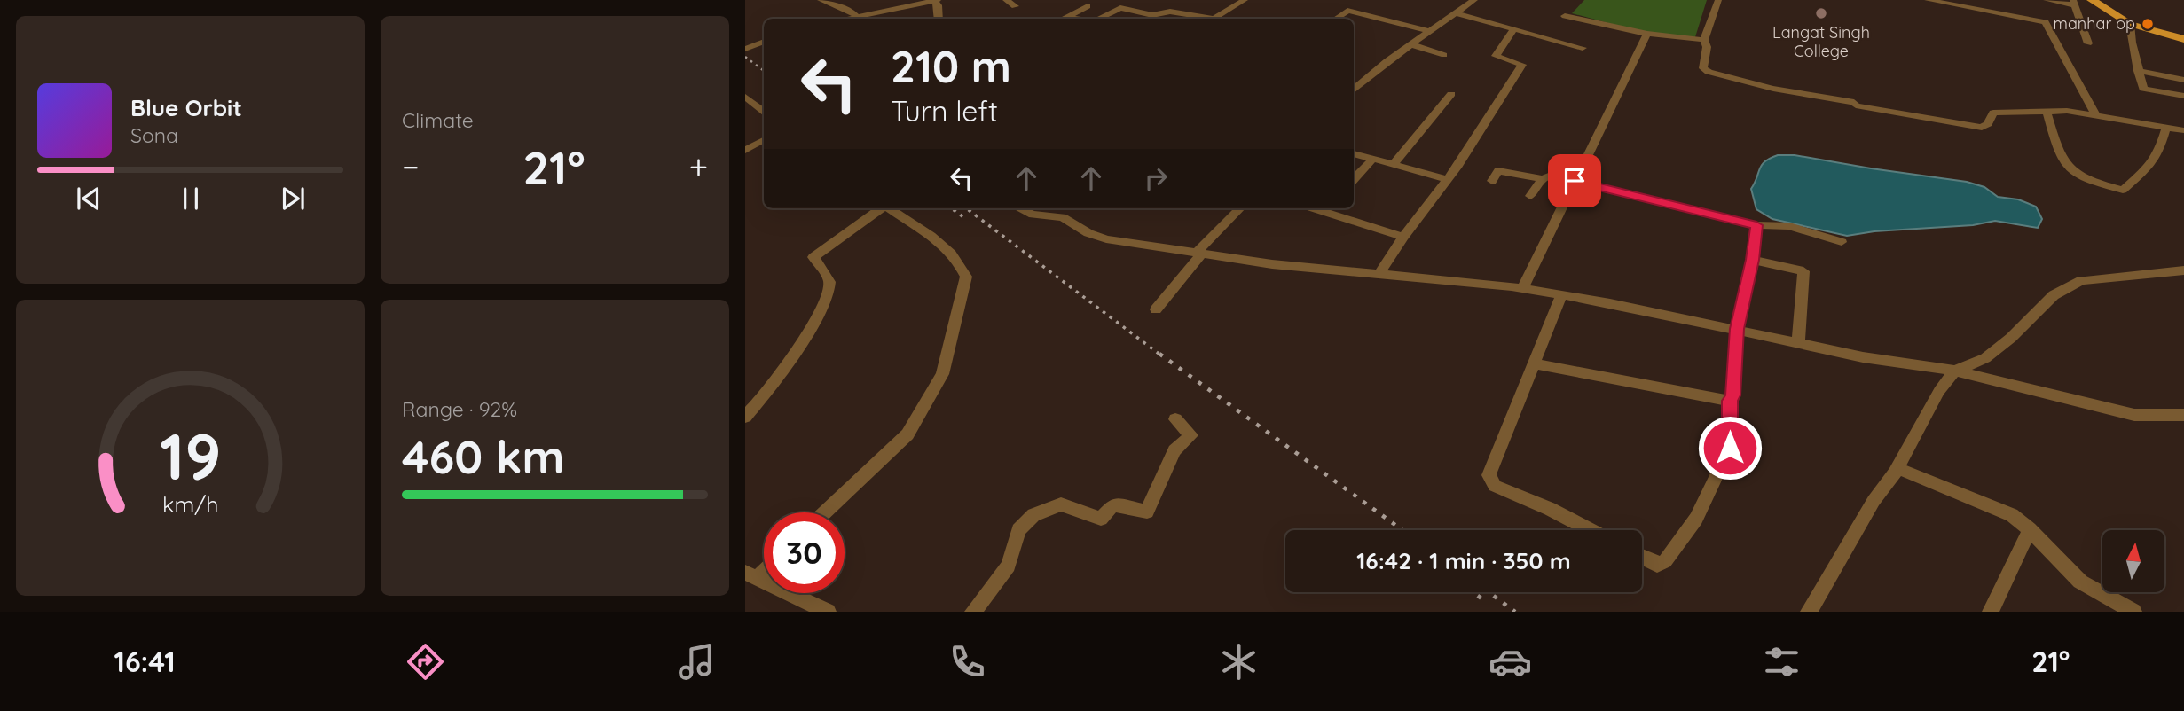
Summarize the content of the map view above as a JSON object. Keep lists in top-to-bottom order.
{
  "places": ["Langat Singh College", "manhar op"],
  "north": "top",
  "page": {
    "tile": [
      "Climate",
      ["Range · 92%", "460 km"]
    ],
    "turn": ["210 m", "Turn left"],
    "song": ["Blue Orbit", "Sona"],
    "heat": ["−", "21°", "+"],
    "limit": "30",
    "trip": "16:42 · 1 min · 350 m",
    "tabs": ["16:41", "21°"],
    "gauge": ["19", "km/h"]
  }
}
